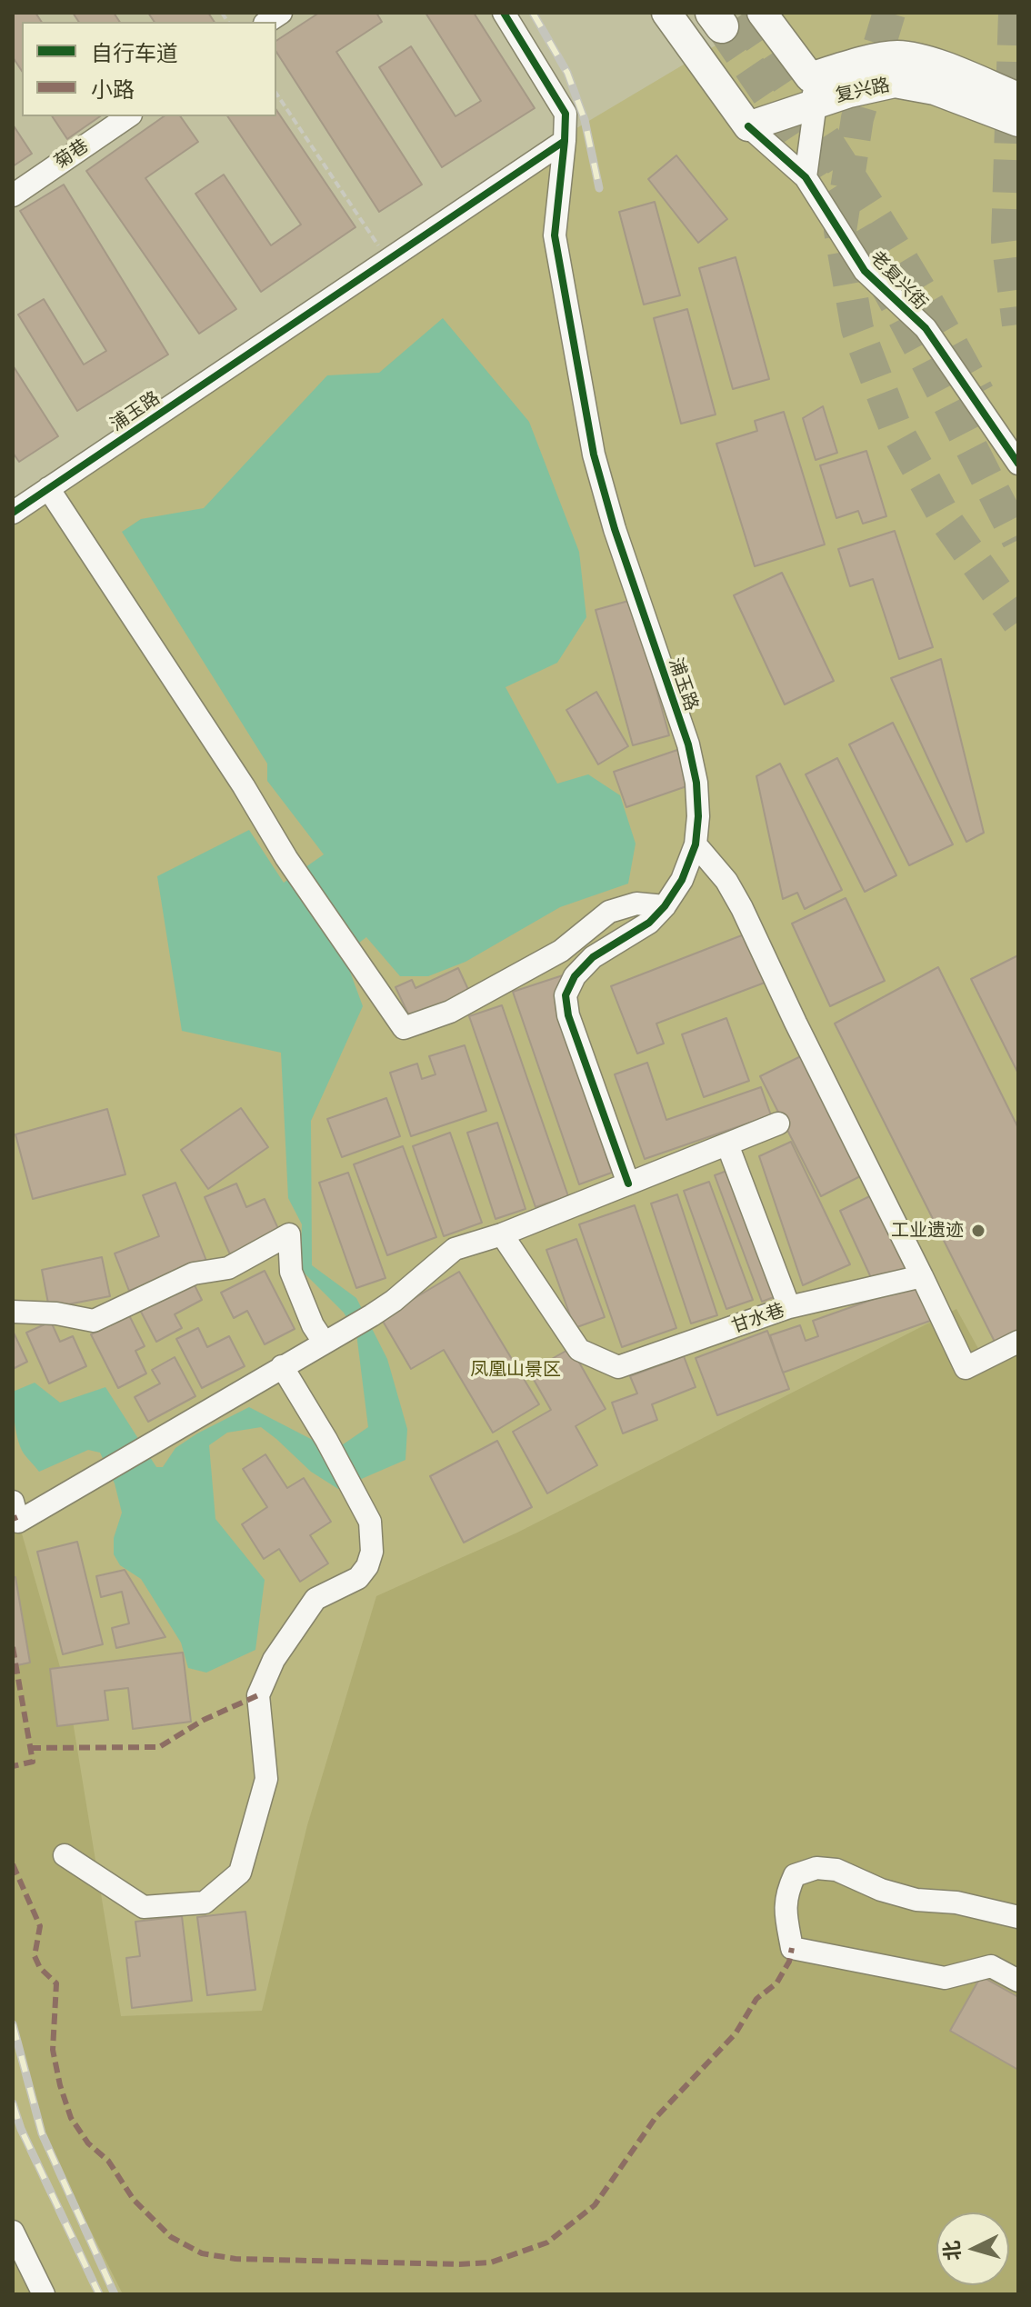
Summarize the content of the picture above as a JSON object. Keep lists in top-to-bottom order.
{
  "streets": {
    "main road": ["复兴路"],
    "street": [
      "菊巷",
      "老复兴街",
      "浦玉路",
      "甘水巷"
    ]
  },
  "crossings": [
    ["复兴路", "老复兴街"]
  ],
  "parks": ["凤凰山景区"],
  "places": ["工业遗迹"],
  "legend": ["自行车道", "小路"],
  "north": "left"
}
